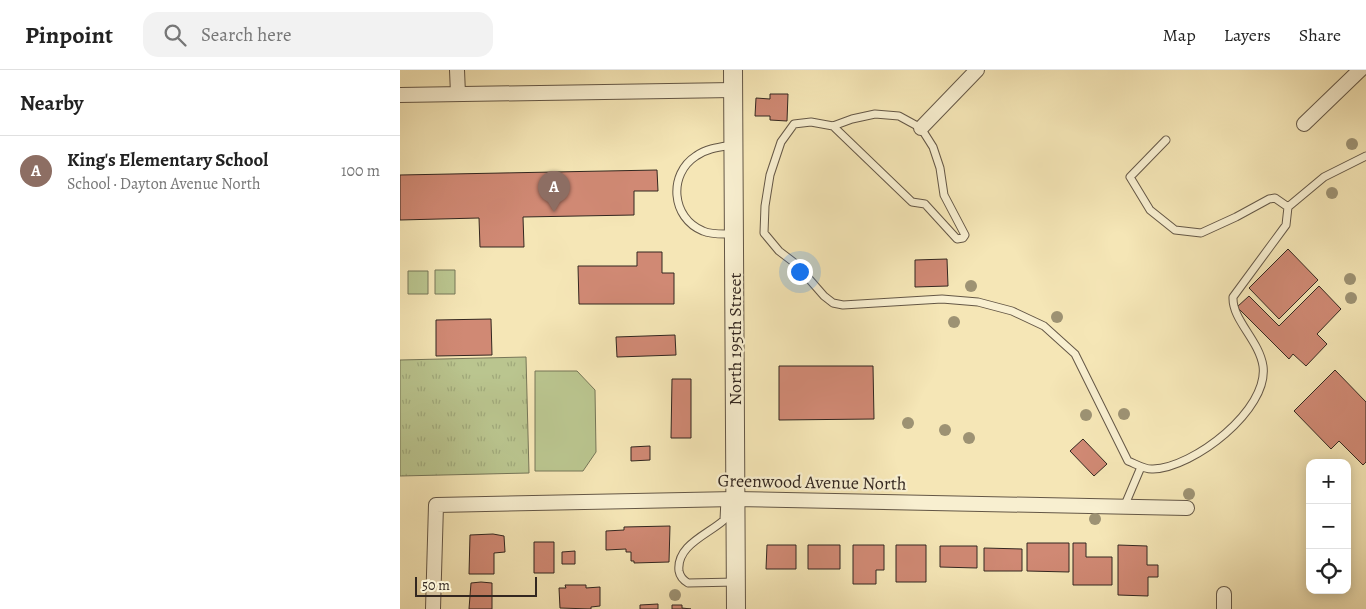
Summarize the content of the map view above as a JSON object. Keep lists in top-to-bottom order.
{
  "streets": {
    "street": ["North 195th Street", "Greenwood Avenue North"]
  },
  "crossings": [
    ["North 195th Street", "Greenwood Avenue North"]
  ],
  "scale_bar": "50 m",
  "page": {
    "header": "Pinpoint",
    "search": "Search here",
    "nav": ["Map", "Layers", "Share"],
    "heading": "Nearby",
    "list": [
      {
        "mark": "A",
        "name": "King's Elementary School",
        "note": "School · Dayton Avenue North",
        "value": "100 m"
      }
    ],
    "pins": "A",
    "map_buttons": ["+", "−"],
    "scale": "50 m"
  }
}
